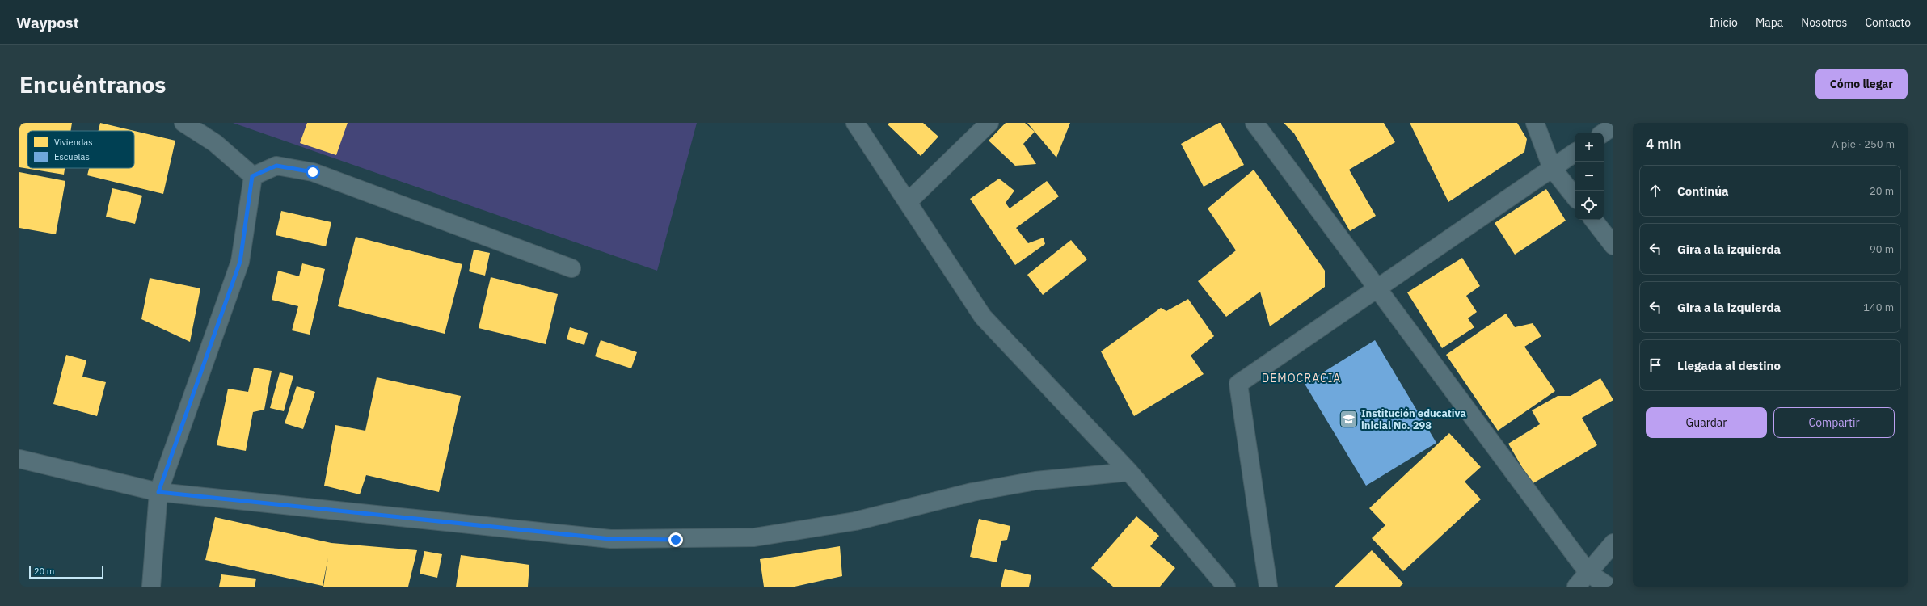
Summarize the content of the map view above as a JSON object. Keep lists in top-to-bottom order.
{
  "districts": ["DEMOCRACIA"],
  "places": {
    "school or university": ["Institución educativa inicial No. 298"]
  },
  "legend": ["Viviendas", "Escuelas"],
  "scale_bar": "20 m",
  "page": {
    "header": "Waypost",
    "nav": [
      "Inicio",
      "Mapa",
      "Nosotros",
      "Contacto"
    ],
    "buttons": [
      "Cómo llegar",
      ["Guardar", "Compartir"]
    ],
    "title": "Encuéntranos",
    "heading": ["4 min", "A pie · 250 m"],
    "map_buttons": ["+", "−"],
    "list": [
      ["Continúa", "20 m"],
      ["Gira a la izquierda", "90 m"],
      ["Gira a la izquierda", "140 m"],
      "Llegada al destino"
    ],
    "scale": "20 m"
  }
}
